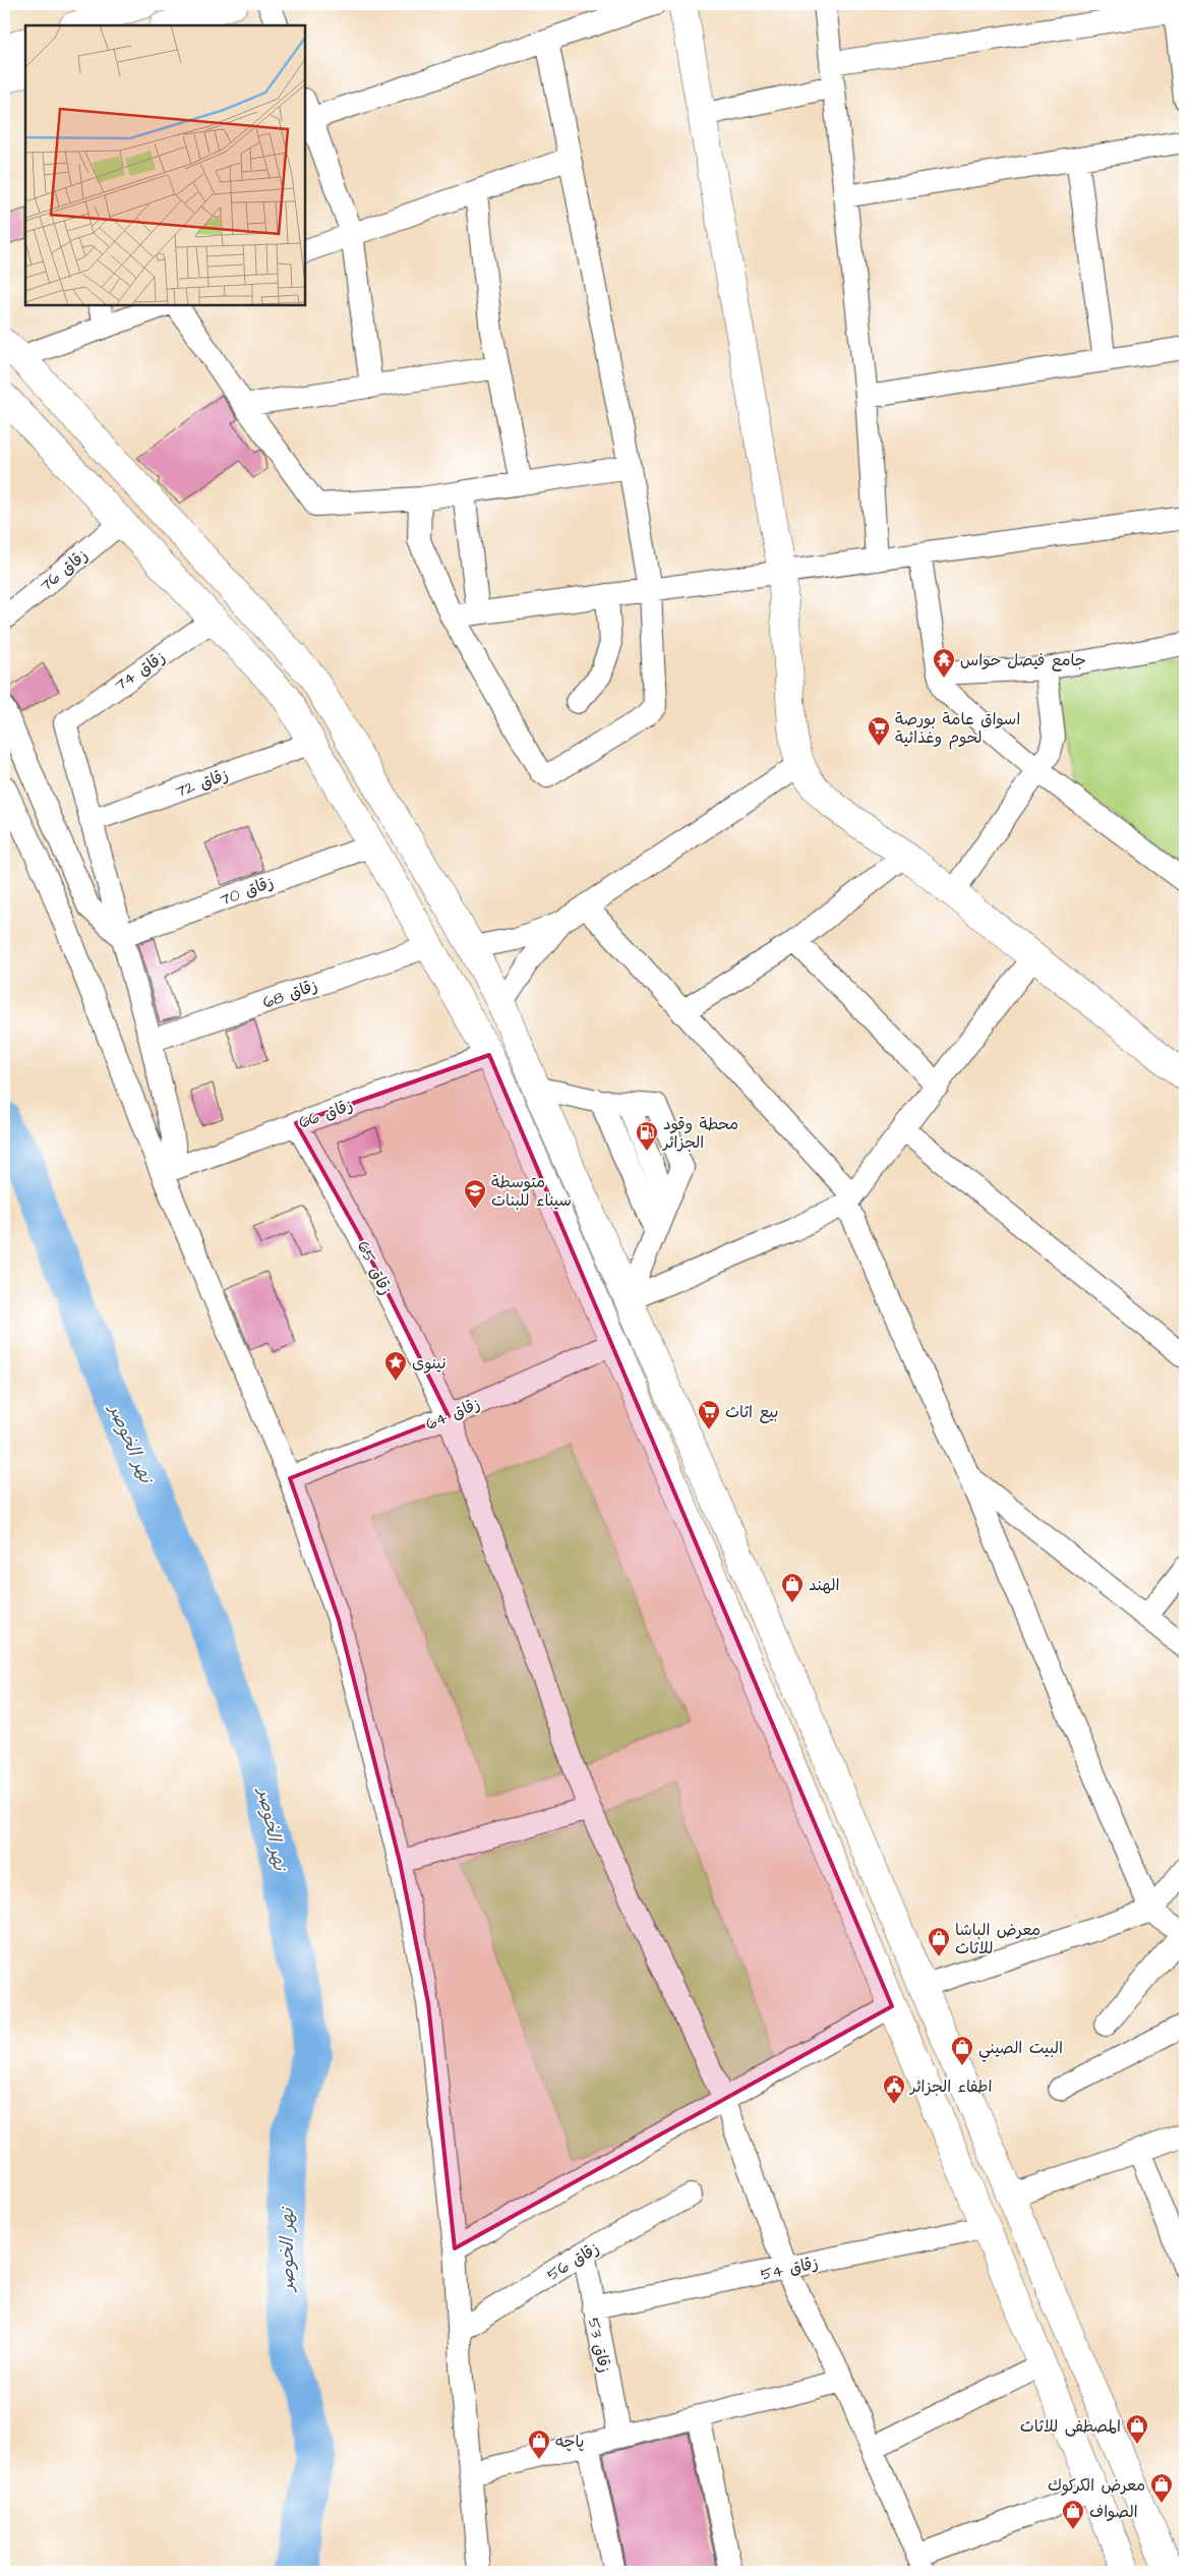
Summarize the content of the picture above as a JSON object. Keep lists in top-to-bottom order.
{
  "streets": {
    "street": [
      "زقاق 76",
      "زقاق 74",
      "زقاق 72",
      "زقاق 70",
      "زقاق 68",
      "زقاق 66",
      "زقاق 65",
      "زقاق 64",
      "زقاق 56",
      "زقاق 54",
      "زقاق 53"
    ]
  },
  "crossings": [
    ["زقاق 74", "زقاق 72"],
    ["زقاق 66", "زقاق 65"],
    ["زقاق 65", "زقاق 64"],
    ["زقاق 65", "زقاق 54"],
    ["زقاق 56", "زقاق 53"],
    ["زقاق 54", "زقاق 53"]
  ],
  "water": ["نهر الخوصر"],
  "places": {
    "temple": ["جامع فيصل حواس"],
    "supermarket": ["اسواق عامة بورصة لحوم وغذائية", "بيع اثاث"],
    "fuel station": ["محطة وقود الجزائر"],
    "school or university": ["متوسطة سيناء للبنات"],
    "place": ["نينوى"],
    "shop": [
      "الهند",
      "معرض الباشا للاثاث",
      "البيت الصيني",
      "المصطفى للاثاث",
      "پاچه",
      "معرض الكركوك",
      "الصواف"
    ],
    "public building": ["اطفاء الجزائر"]
  }
}
